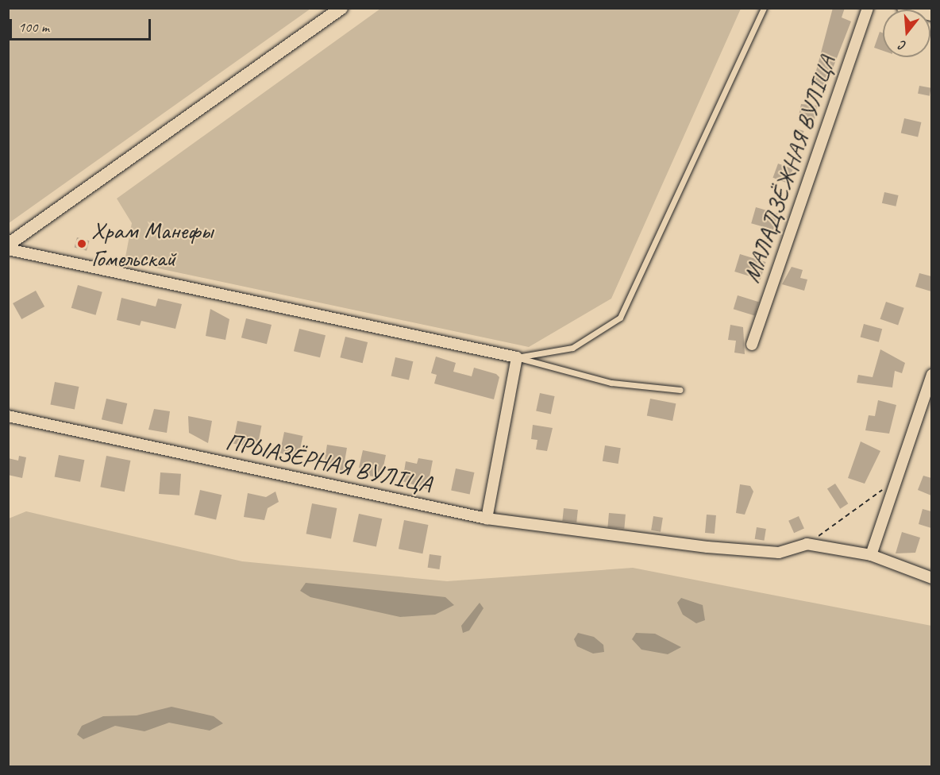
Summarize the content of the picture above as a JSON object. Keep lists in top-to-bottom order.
{
  "streets": {
    "street": ["МАЛАДЗЁЖНАЯ ВУЛІЦА", "ПРЫАЗЁРНАЯ ВУЛІЦА"]
  },
  "places": ["Храм Манефы Гомельскай"],
  "scale_bar": "100 m",
  "north": "bottom"
}
